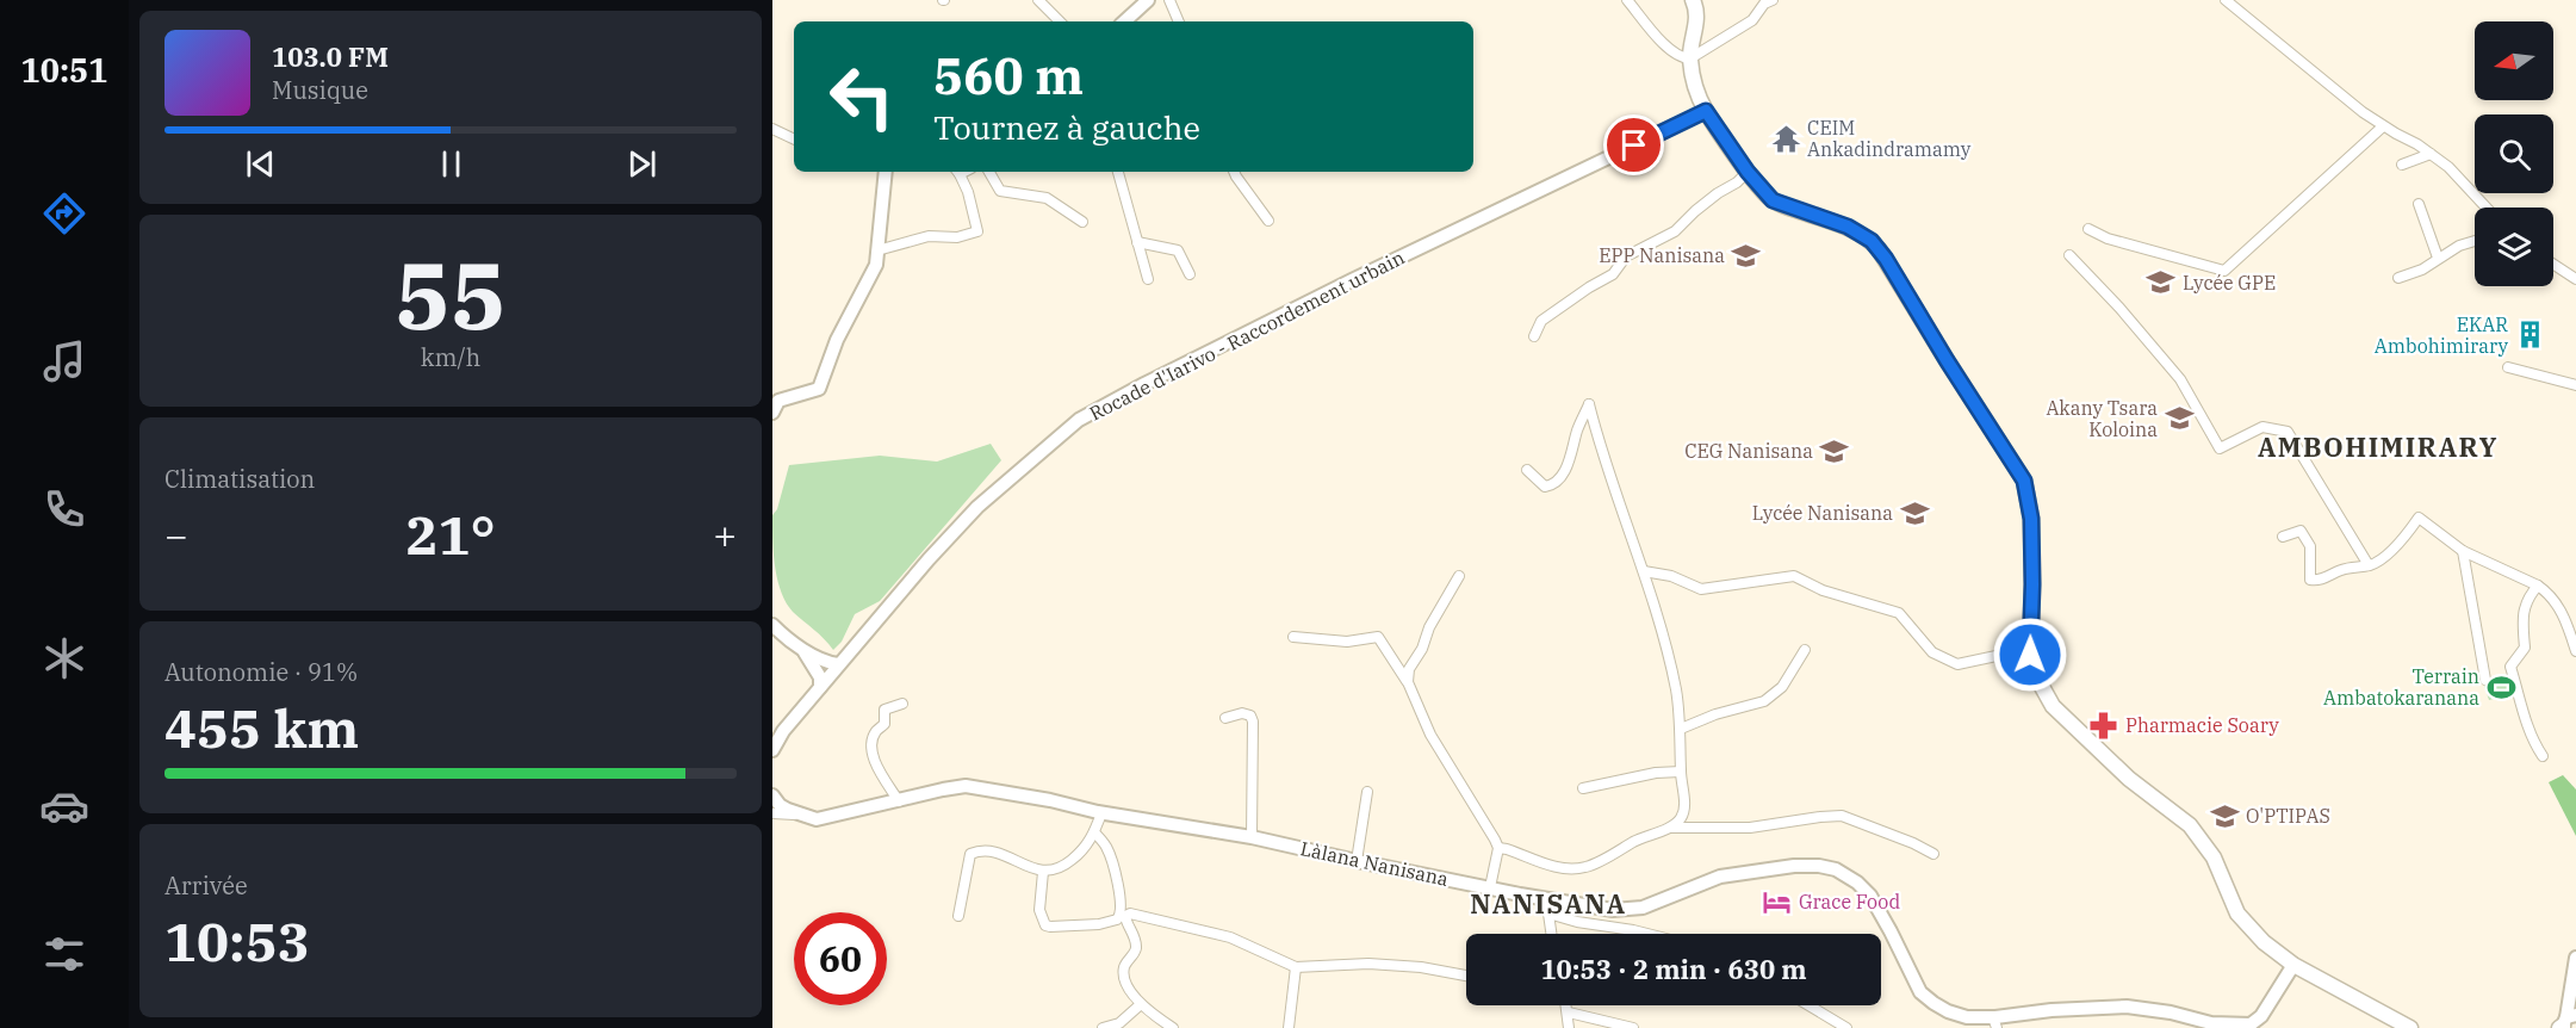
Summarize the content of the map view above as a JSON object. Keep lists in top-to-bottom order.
{
  "streets": {
    "street": ["Rocade d'Iarivo - Raccordement urbain", "Làlana Nanisana"]
  },
  "districts": ["AMBOHIMIRARY", "NANISANA"],
  "places": {
    "temple": ["CEIM Ankadindramamy"],
    "school or university": [
      "EPP Nanisana",
      "Lycée GPE",
      "Akany Tsara Koloina",
      "CEG Nanisana",
      "Lycée Nanisana",
      "O'PTIPAS"
    ],
    "building": ["EKAR Ambohimirary"],
    "sports": ["Terrain Ambatokaranana"],
    "pharmacy": ["Pharmacie Soary"],
    "hotel": ["Grace Food"]
  },
  "north": "left",
  "page": {
    "tabs": "10:51",
    "turn": ["560 m", "Tournez à gauche"],
    "song": ["103.0 FM", "Musique"],
    "tile": [
      ["55", "km/h"],
      "Climatisation",
      ["Autonomie · 91%", "455 km"],
      ["Arrivée", "10:53"]
    ],
    "heat": ["−", "21°", "+"],
    "limit": "60",
    "trip": "10:53 · 2 min · 630 m"
  }
}
